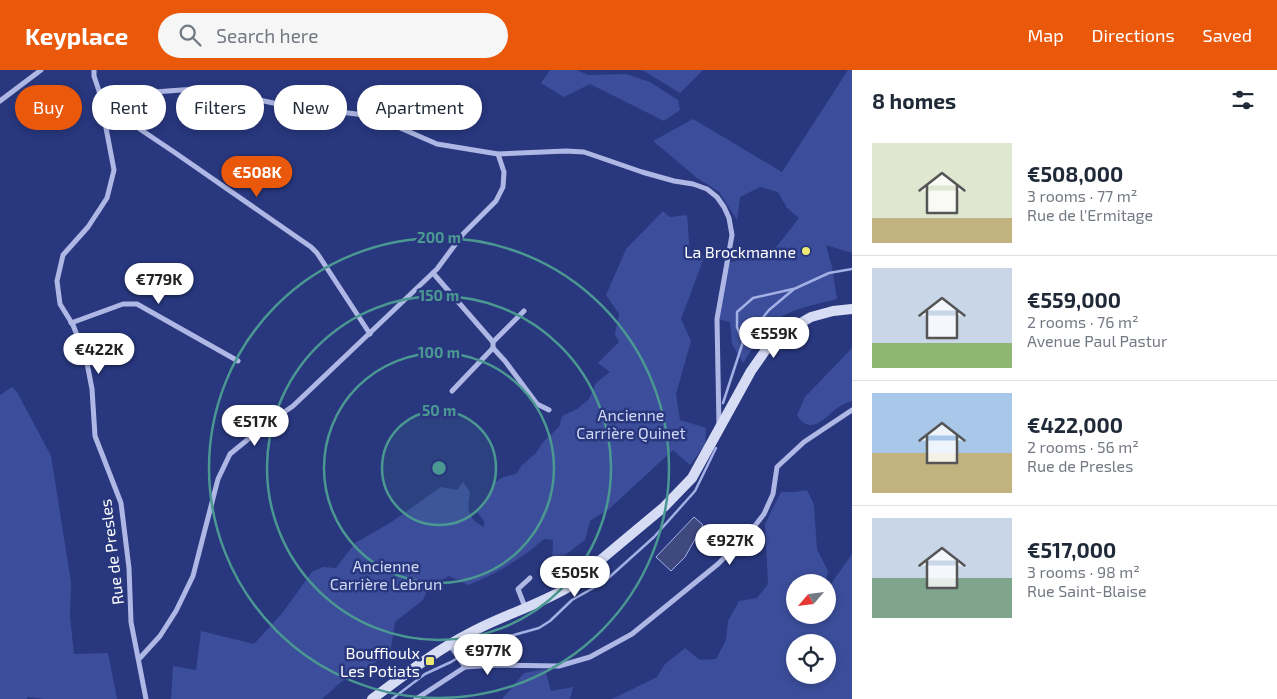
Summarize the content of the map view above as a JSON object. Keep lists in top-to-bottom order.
{
  "streets": {
    "street": ["Rue de Presles"]
  },
  "parks": ["Ancienne Carrière Quinet", "Ancienne Carrière Lebrun"],
  "places": {
    "other": ["La Brockmanne"],
    "transit": ["Bouffioulx Les Potiats"]
  },
  "north": "bottom left",
  "page": {
    "header": "Keyplace",
    "search": "Search here",
    "nav": ["Map", "Directions", "Saved"],
    "heading": "8 homes",
    "chip": [
      "Buy",
      "Rent",
      "Filters",
      "New",
      "Apartment"
    ],
    "list": [
      {
        "name": "€508,000",
        "note": "3 rooms · 77 m² · Rue de l'Ermitage"
      },
      {
        "name": "€559,000",
        "note": "2 rooms · 76 m² · Avenue Paul Pastur"
      },
      {
        "name": "€422,000",
        "note": "2 rooms · 56 m² · Rue de Presles"
      },
      {
        "name": "€517,000",
        "note": "3 rooms · 98 m² · Rue Saint-Blaise"
      }
    ],
    "price": [
      "€508K",
      "€779K",
      "€559K",
      "€422K",
      "€517K",
      "€927K",
      "€505K",
      "€977K"
    ]
  },
  "rings": [
    "200 m",
    "150 m",
    "100 m",
    "50 m"
  ]
}
